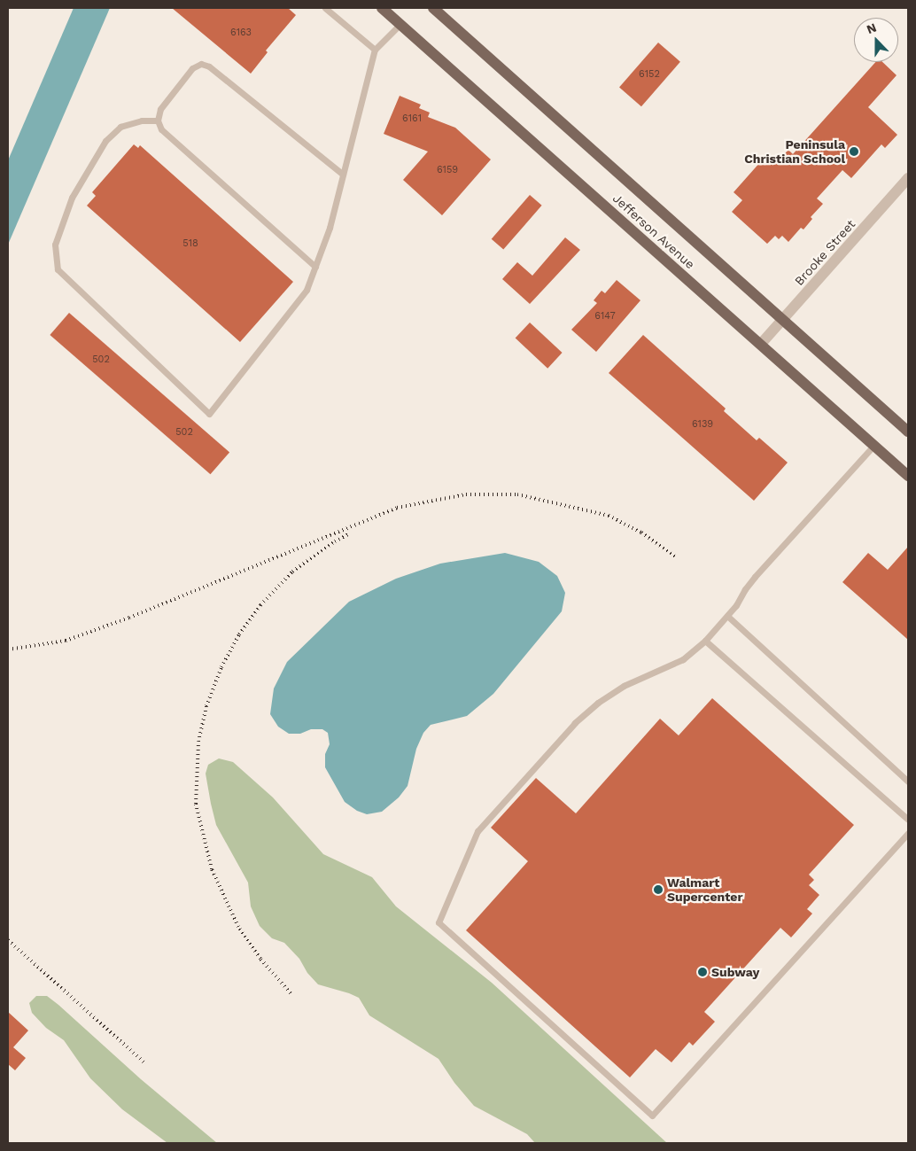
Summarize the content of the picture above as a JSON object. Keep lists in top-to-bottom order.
{
  "streets": {
    "main road": ["Jefferson Avenue"],
    "street": ["Brooke Street"]
  },
  "crossings": [
    ["Jefferson Avenue", "Brooke Street"]
  ],
  "places": ["Peninsula Christian School", "Walmart Supercenter", "Subway"],
  "house_numbers": [
    "6163",
    "6152",
    "6161",
    "6159",
    "518",
    "6147",
    "502",
    "6139",
    "502"
  ],
  "north": "top"
}
